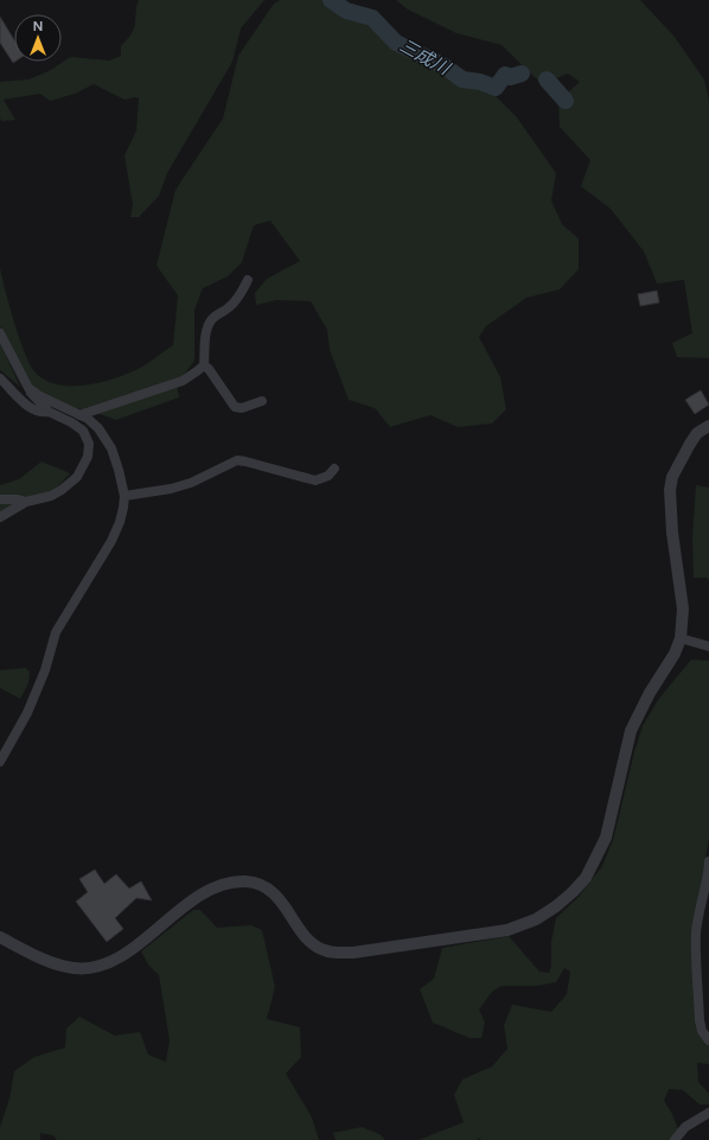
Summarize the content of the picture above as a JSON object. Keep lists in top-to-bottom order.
{
  "water": ["三成川"],
  "north": "top"
}
